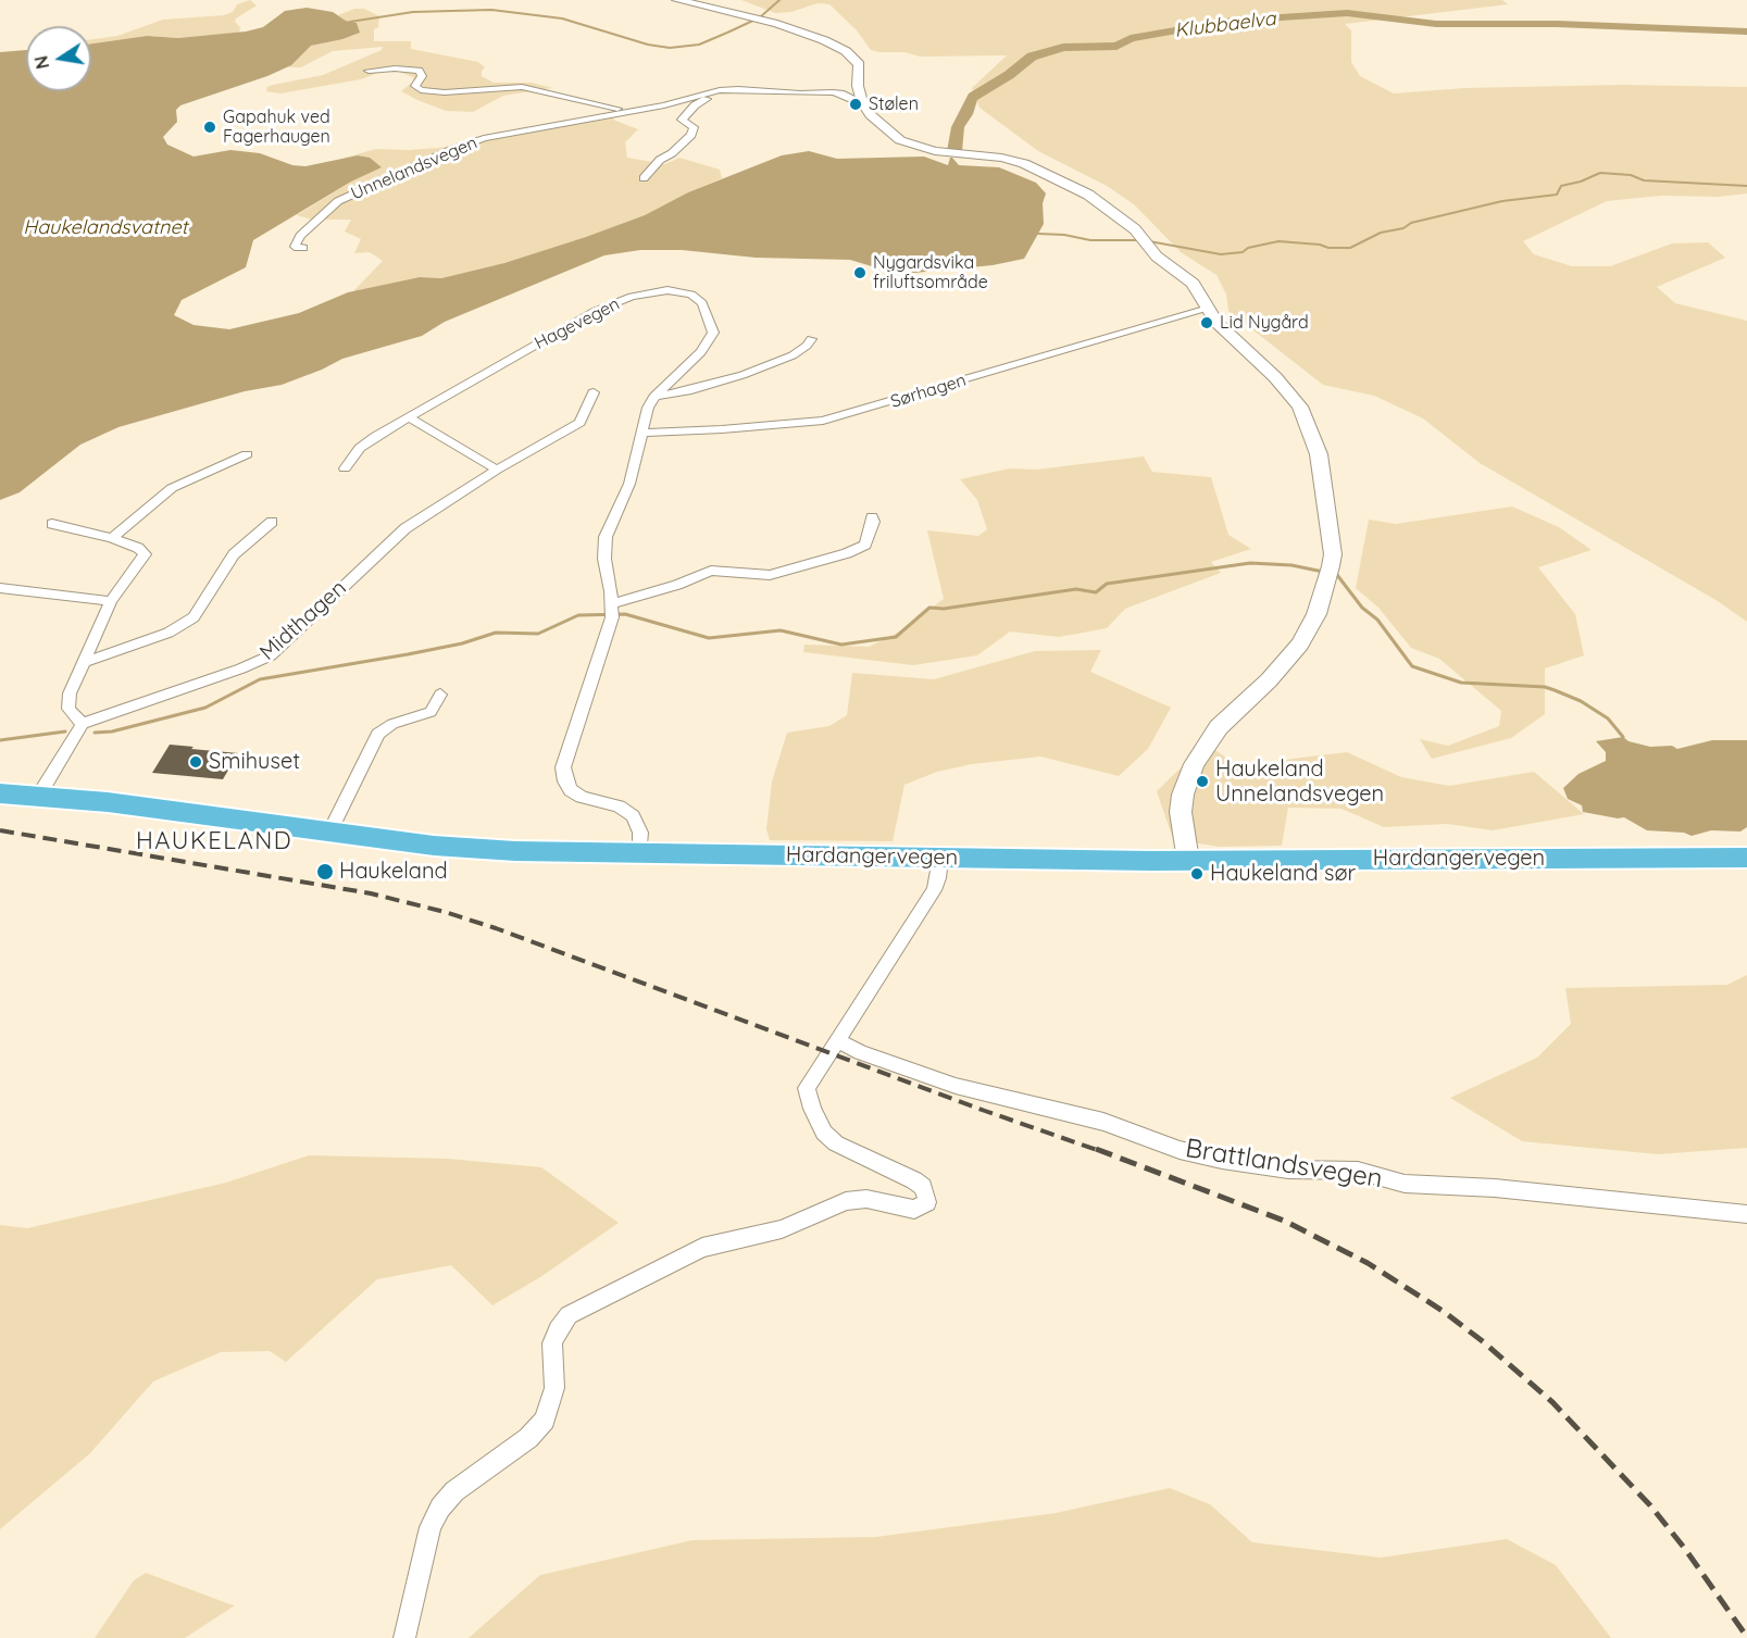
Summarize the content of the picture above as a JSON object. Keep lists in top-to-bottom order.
{
  "streets": {
    "main road": ["Hardangervegen"],
    "street": [
      "Unnelandsvegen",
      "Hagevegen",
      "Sørhagen",
      "Midthagen",
      "Brattlandsvegen"
    ]
  },
  "crossings": [
    ["Hagevegen", "Sørhagen"],
    ["Hagevegen", "Hardangervegen"]
  ],
  "districts": ["HAUKELAND"],
  "water": ["Klubbaelva", "Haukelandsvatnet"],
  "places": [
    "Stølen",
    "Gapahuk ved Fagerhaugen",
    "Nygardsvika friluftsområde",
    "Lid Nygård",
    "Smihuset",
    "Haukeland Unnelandsvegen",
    "Haukeland",
    "Haukeland sør"
  ],
  "north": "left"
}
